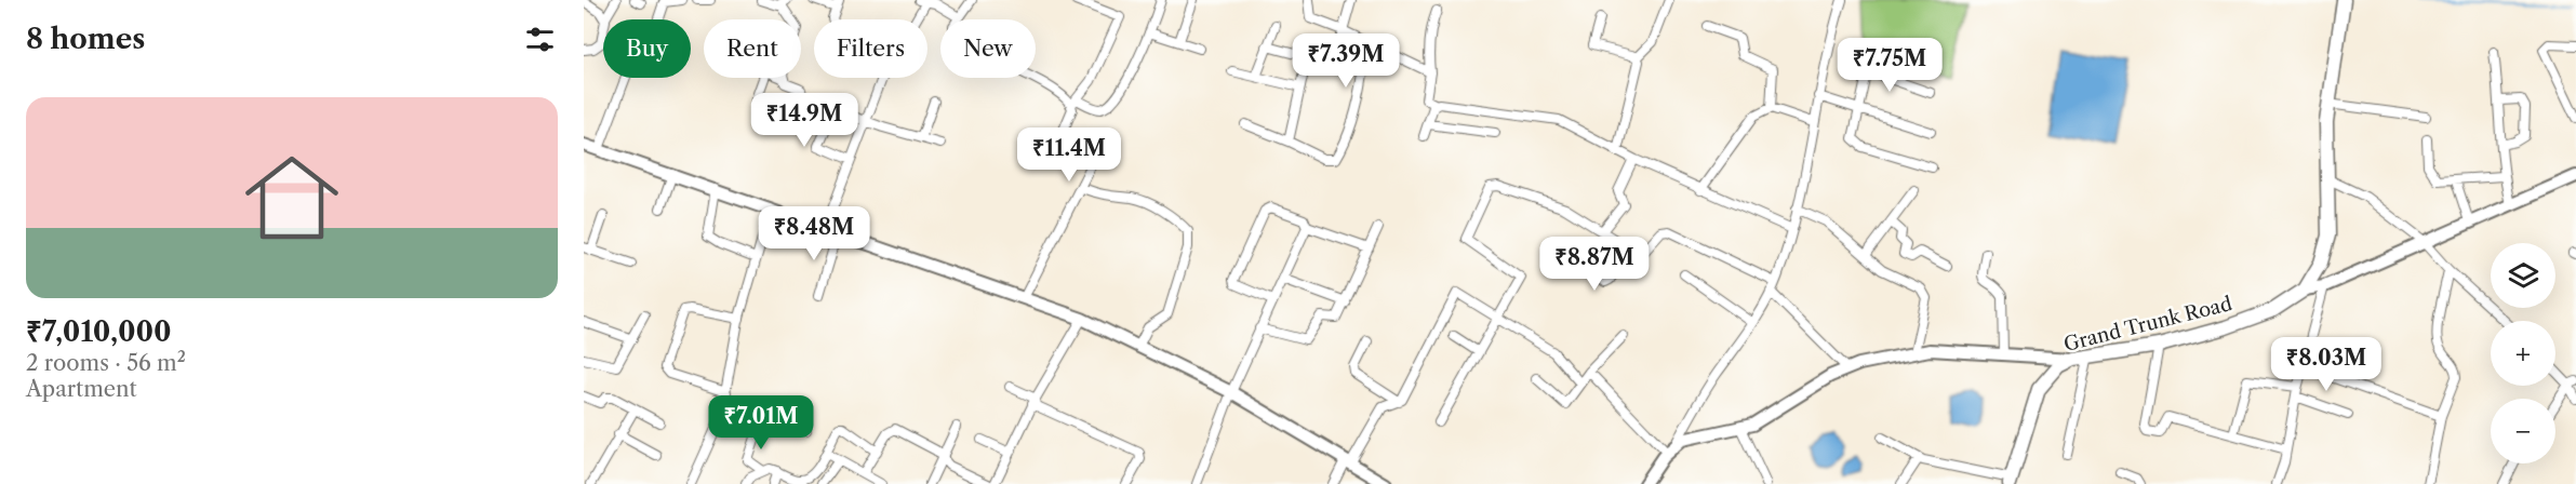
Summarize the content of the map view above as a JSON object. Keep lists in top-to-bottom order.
{
  "streets": {
    "main road": ["Grand Trunk Road"]
  },
  "page": {
    "heading": "8 homes",
    "chip": [
      "Buy",
      "Rent",
      "Filters",
      "New"
    ],
    "price": [
      "₹7.39M",
      "₹7.75M",
      "₹14.9M",
      "₹11.4M",
      "₹8.48M",
      "₹8.87M",
      "₹8.03M",
      "₹7.01M"
    ],
    "list": [
      {
        "name": "₹7,010,000",
        "note": "2 rooms · 56 m² · Apartment"
      }
    ],
    "map_buttons": ["+", "−"]
  }
}
